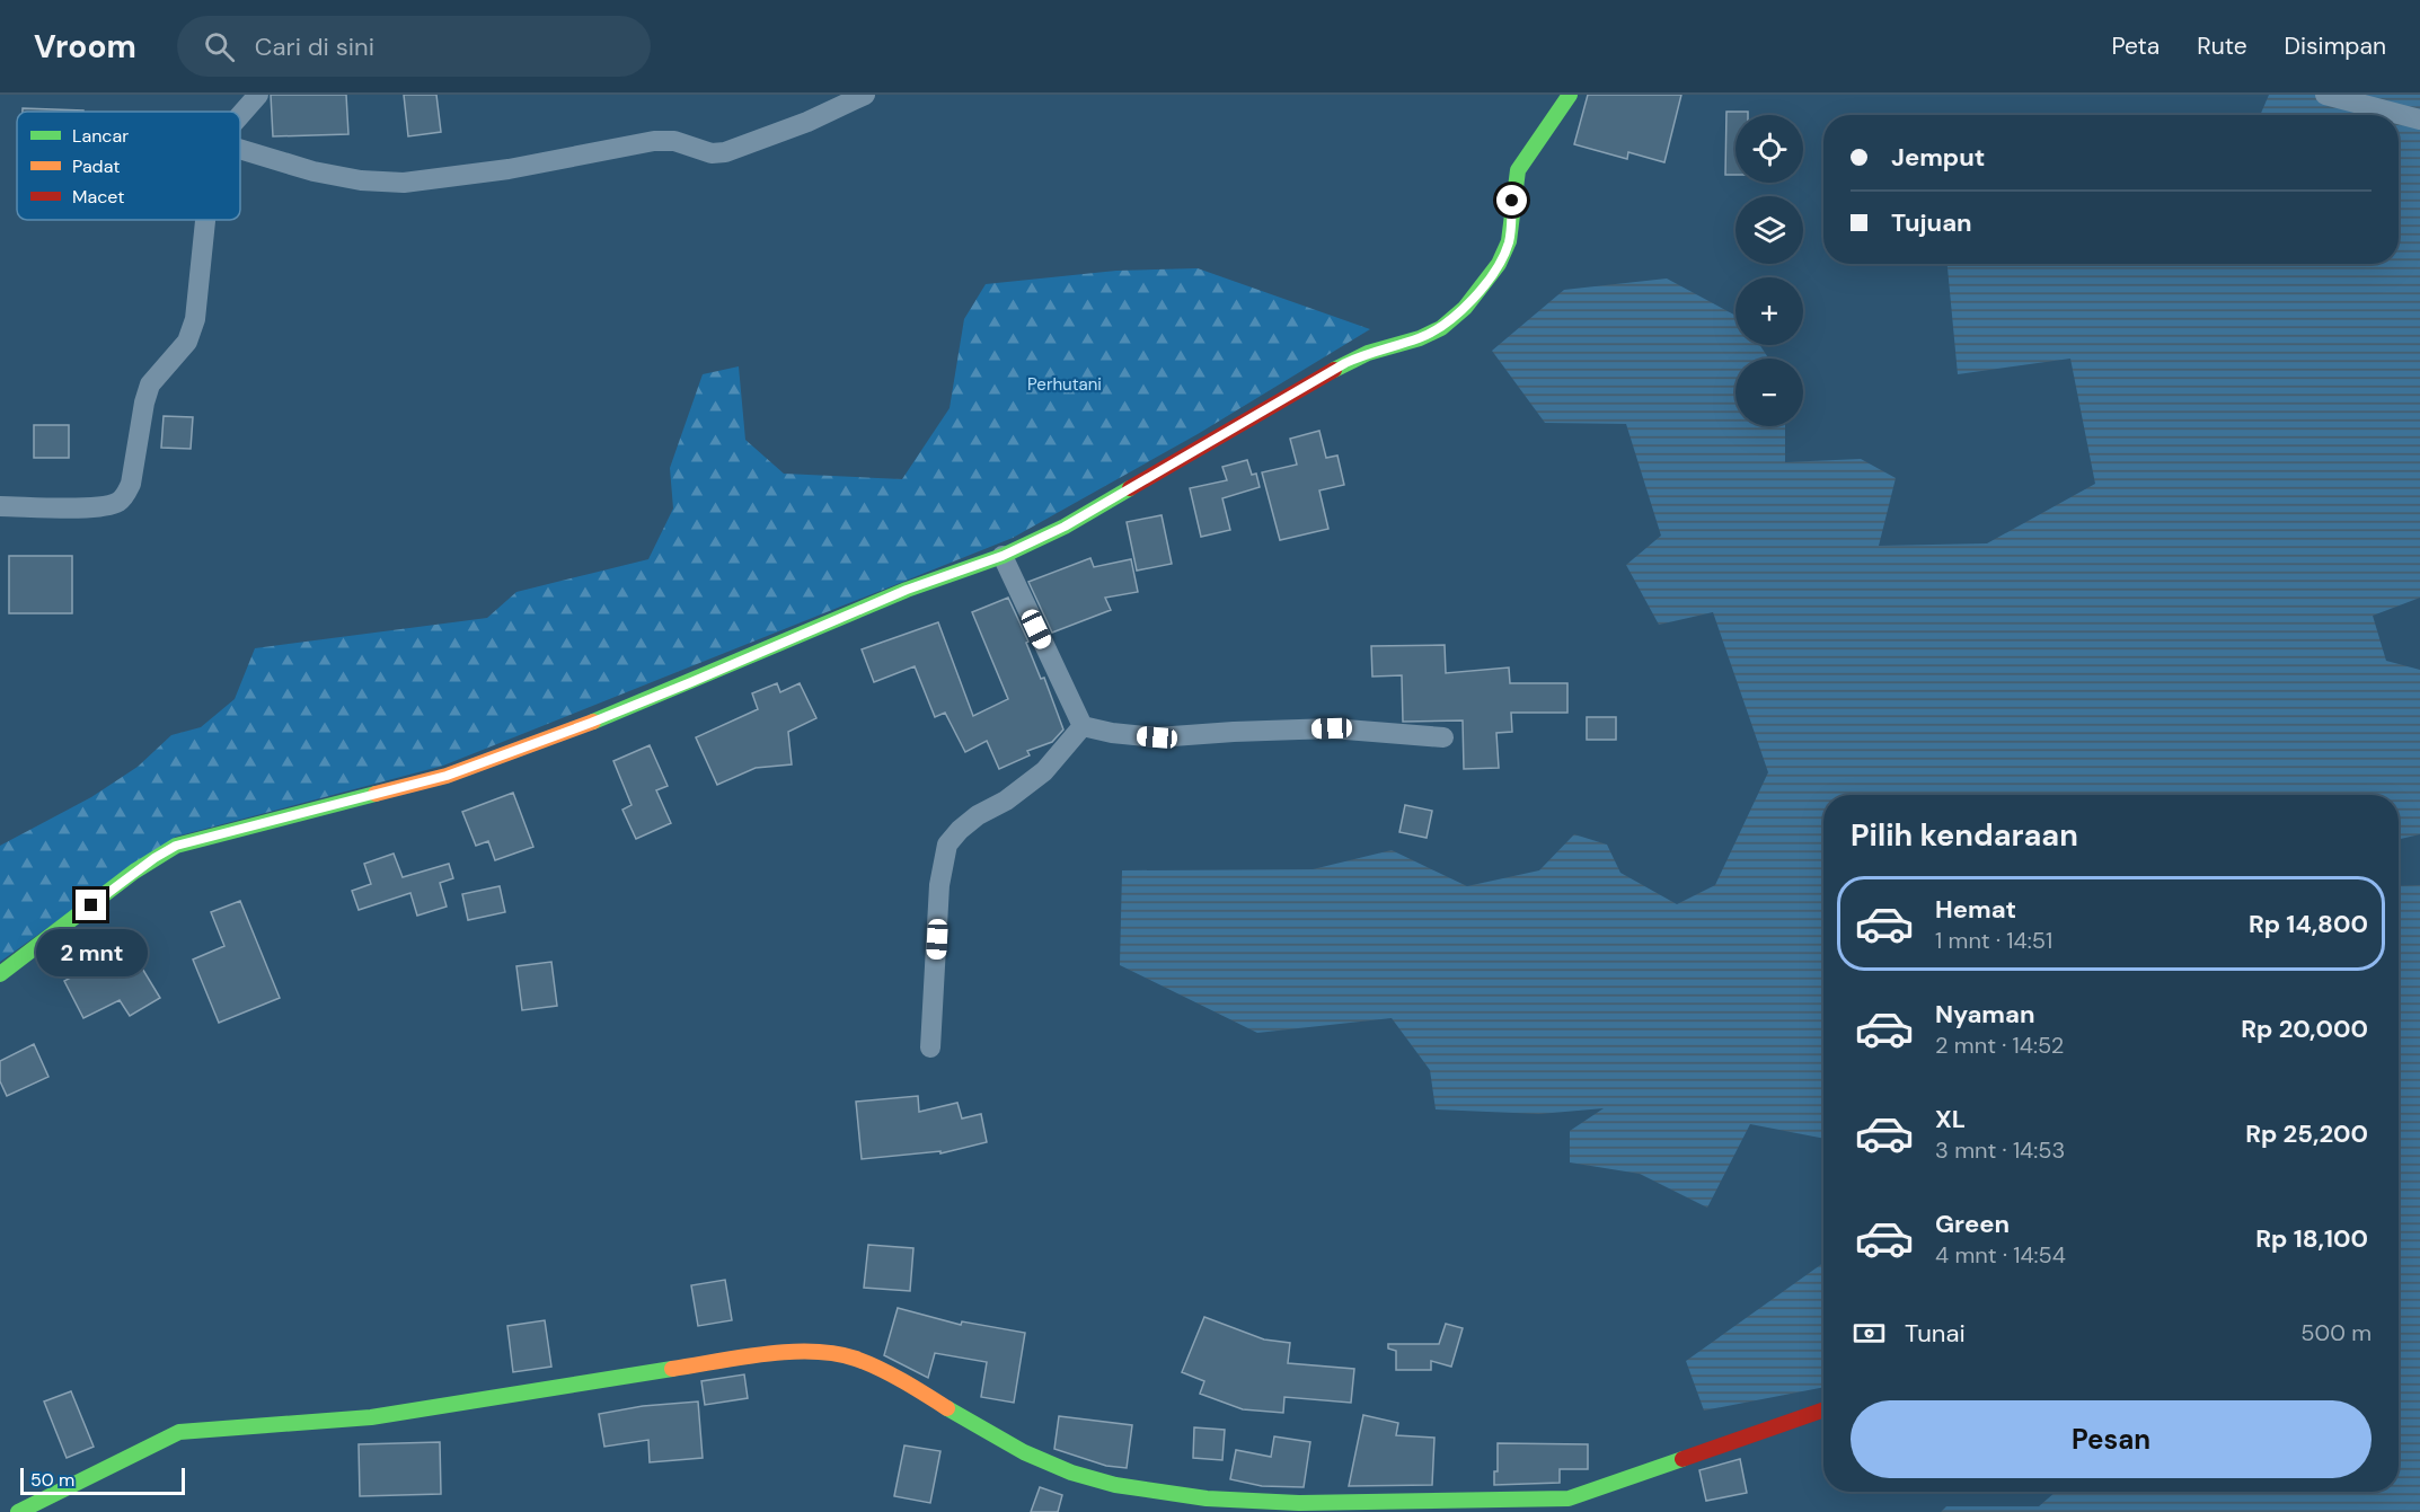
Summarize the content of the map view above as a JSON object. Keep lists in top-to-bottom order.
{
  "parks": ["Perhutani"],
  "legend": ["Lancar", "Padat", "Macet"],
  "scale_bar": "50 m",
  "page": {
    "header": "Vroom",
    "search": "Cari di sini",
    "nav": ["Peta", "Rute", "Disimpan"],
    "map_buttons": ["+", "−"],
    "banner": ["Jemput", "Tujuan"],
    "heading": "Pilih kendaraan",
    "list": [
      {
        "name": "Hemat",
        "note": "1 mnt · 14:51",
        "value": "Rp 14,800"
      },
      {
        "name": "Nyaman",
        "note": "2 mnt · 14:52",
        "value": "Rp 20,000"
      },
      {
        "name": "XL",
        "note": "3 mnt · 14:53",
        "value": "Rp 25,200"
      },
      {
        "name": "Green",
        "note": "4 mnt · 14:54",
        "value": "Rp 18,100"
      }
    ],
    "bubble": "2 mnt",
    "pay": ["Tunai", "500 m"],
    "buttons": "Pesan",
    "scale": "50 m"
  }
}
